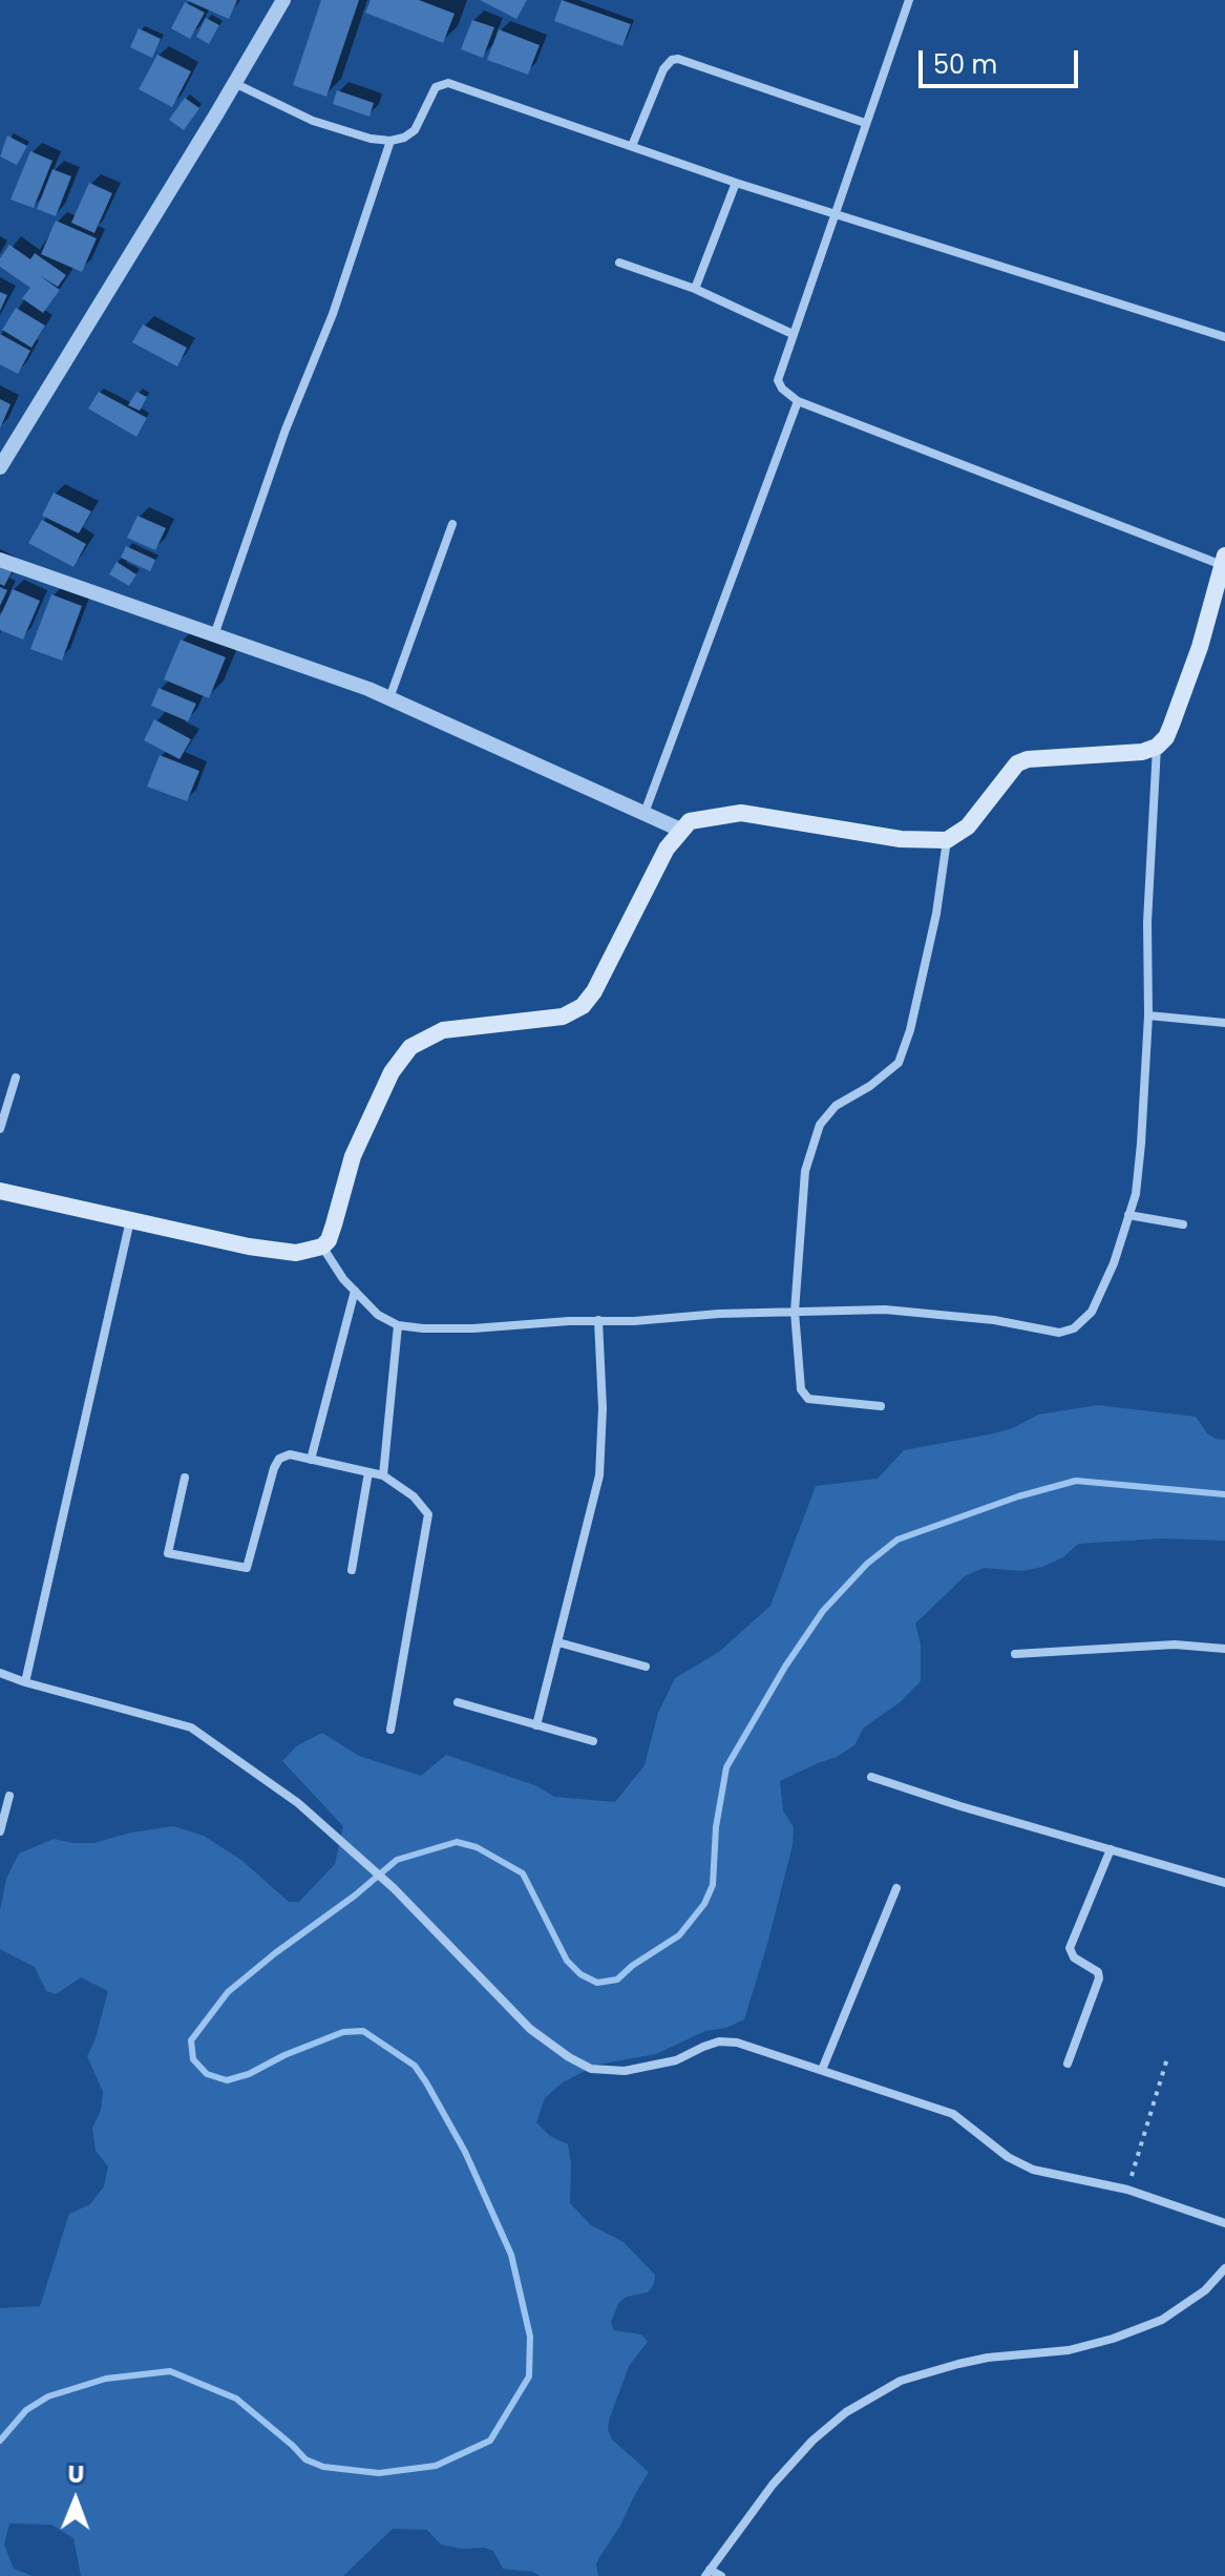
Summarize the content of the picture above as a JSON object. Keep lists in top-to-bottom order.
{
  "scale_bar": "50 m",
  "north": "top"
}
